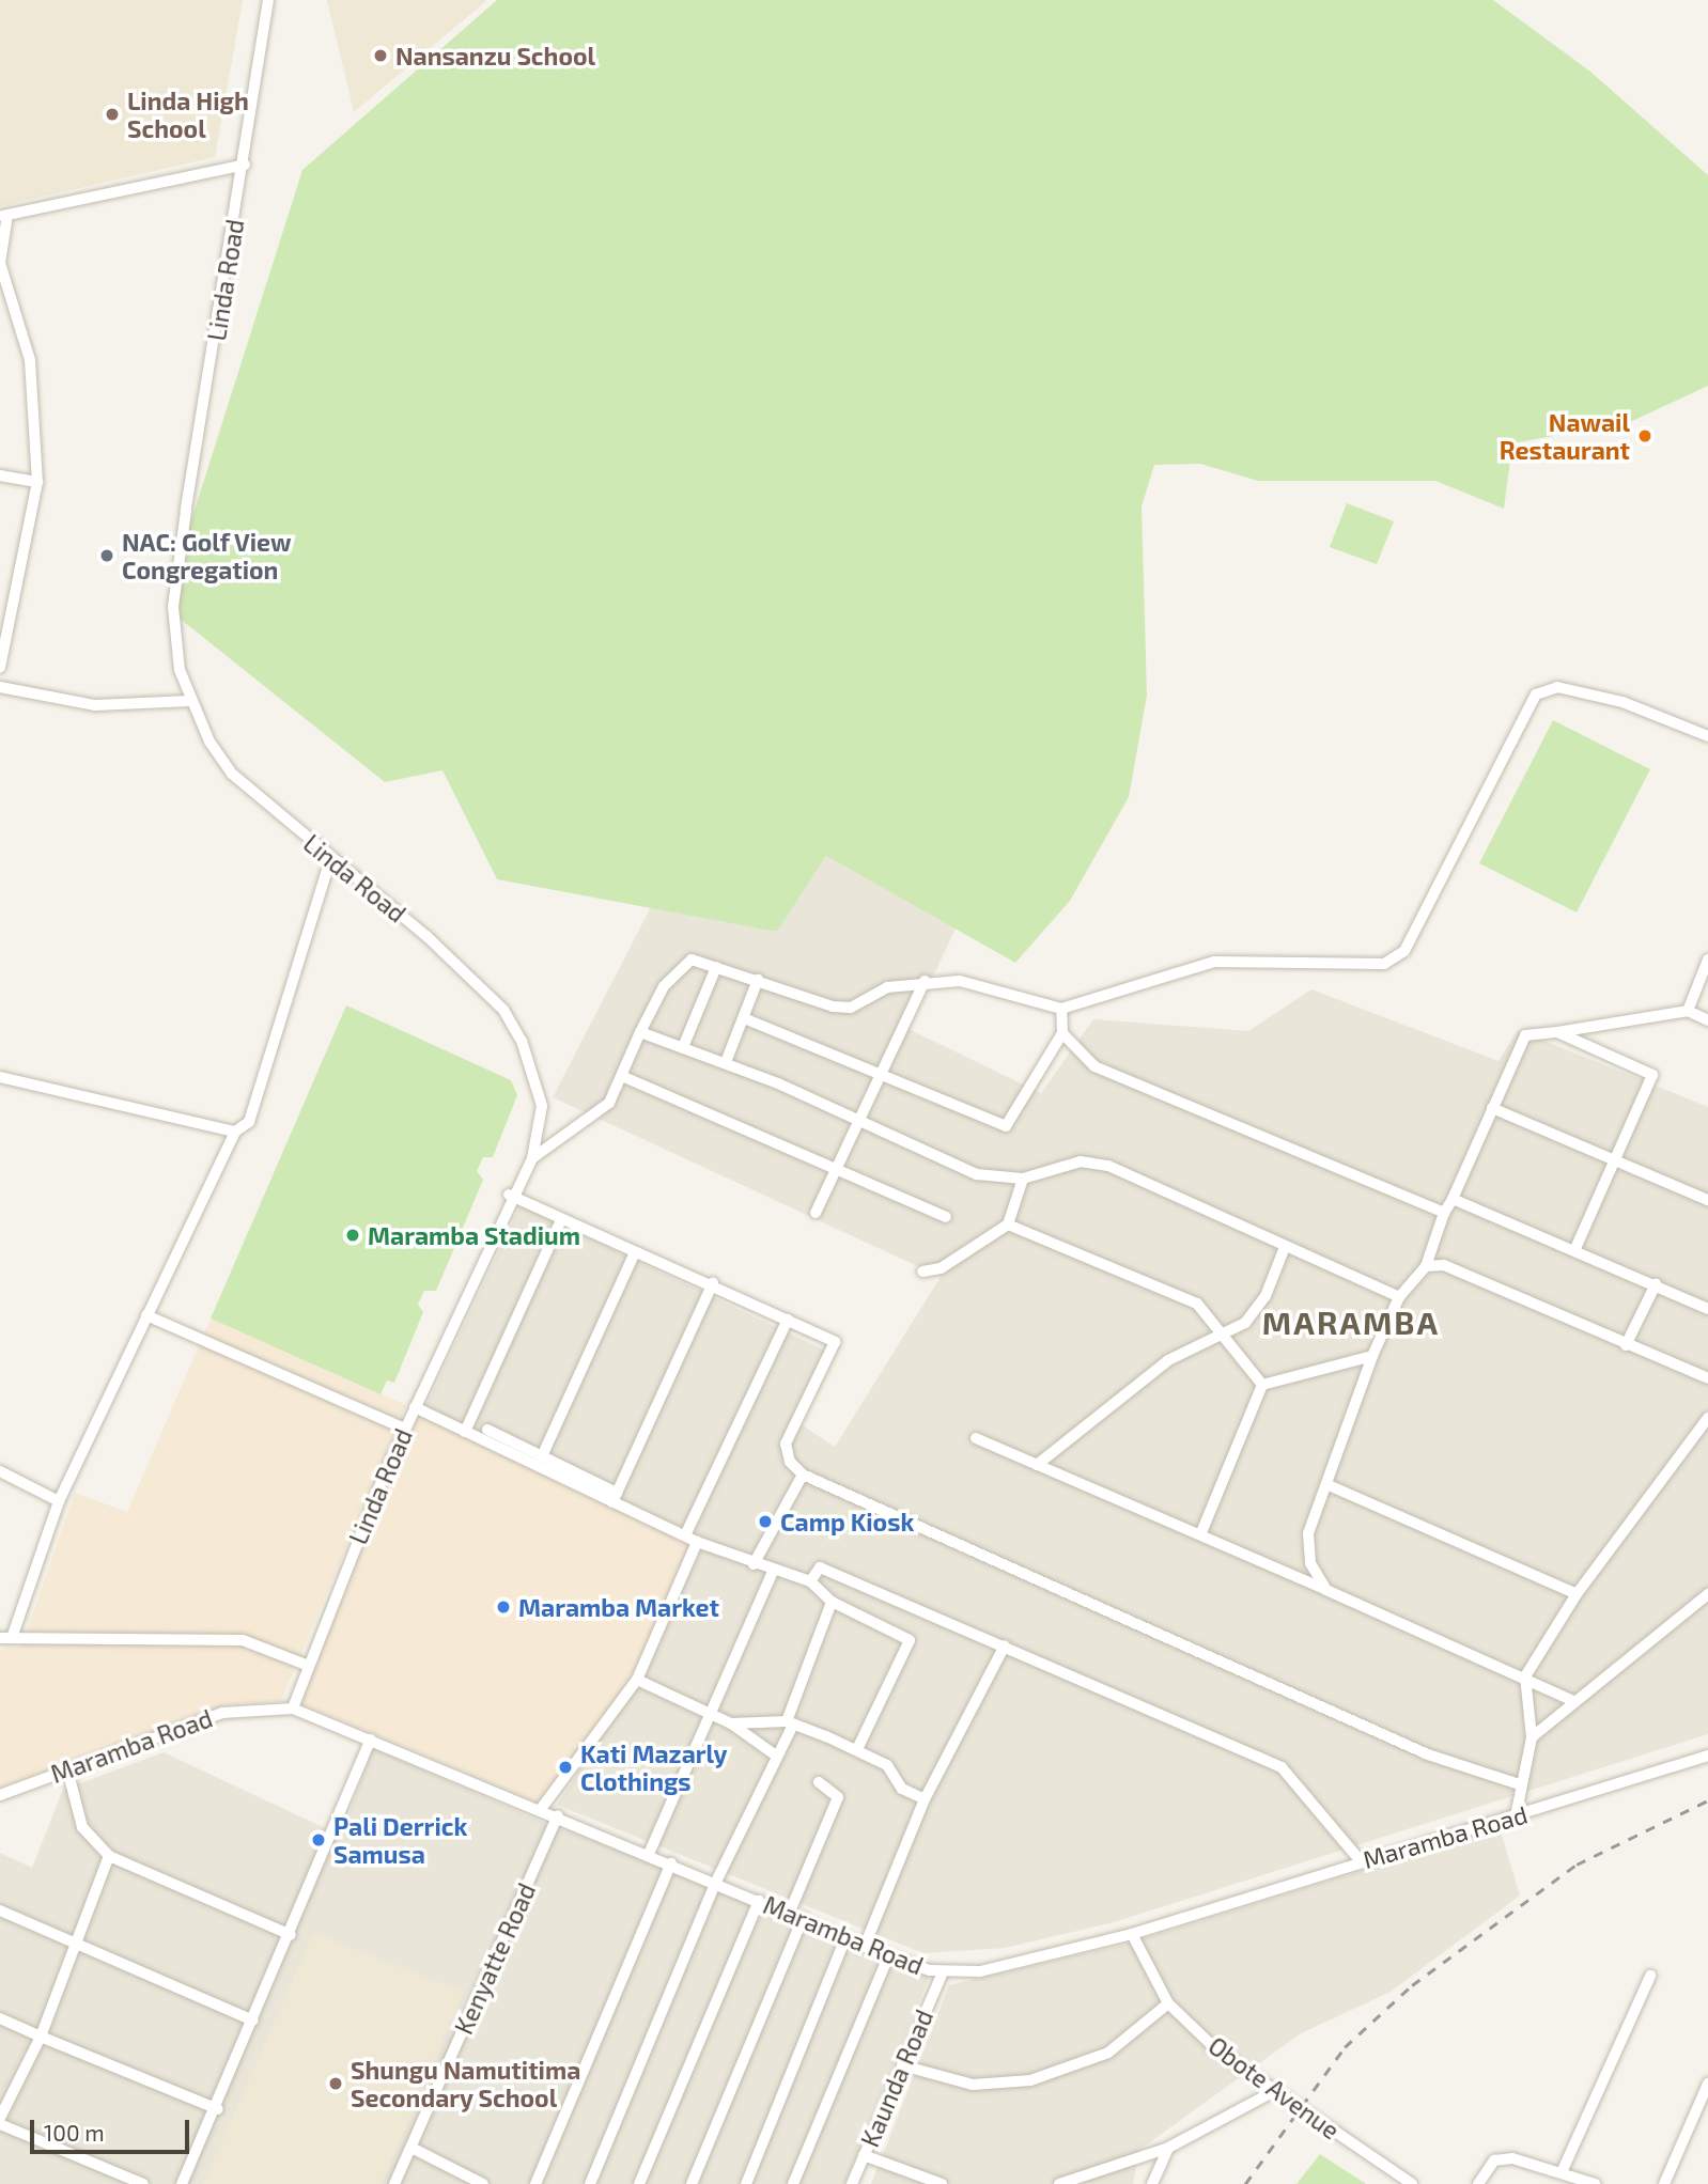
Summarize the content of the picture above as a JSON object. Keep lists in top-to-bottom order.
{
  "streets": {
    "street": [
      "Linda Road",
      "Maramba Road",
      "Kenyatte Road",
      "Kaunda Road",
      "Obote Avenue"
    ]
  },
  "crossings": [
    ["Linda Road", "Maramba Road"],
    ["Maramba Road", "Kenyatte Road"],
    ["Maramba Road", "Kaunda Road"],
    ["Maramba Road", "Obote Avenue"]
  ],
  "districts": ["MARAMBA"],
  "places": [
    "Nansanzu School",
    "Linda High School",
    "Nawail Restaurant",
    "NAC: Golf View Congregation",
    "Maramba Stadium",
    "Camp Kiosk",
    "Maramba Market",
    "Kati Mazarly Clothings",
    "Pali Derrick Samusa",
    "Shungu Namutitima Secondary School"
  ],
  "scale_bar": "100 m"
}
